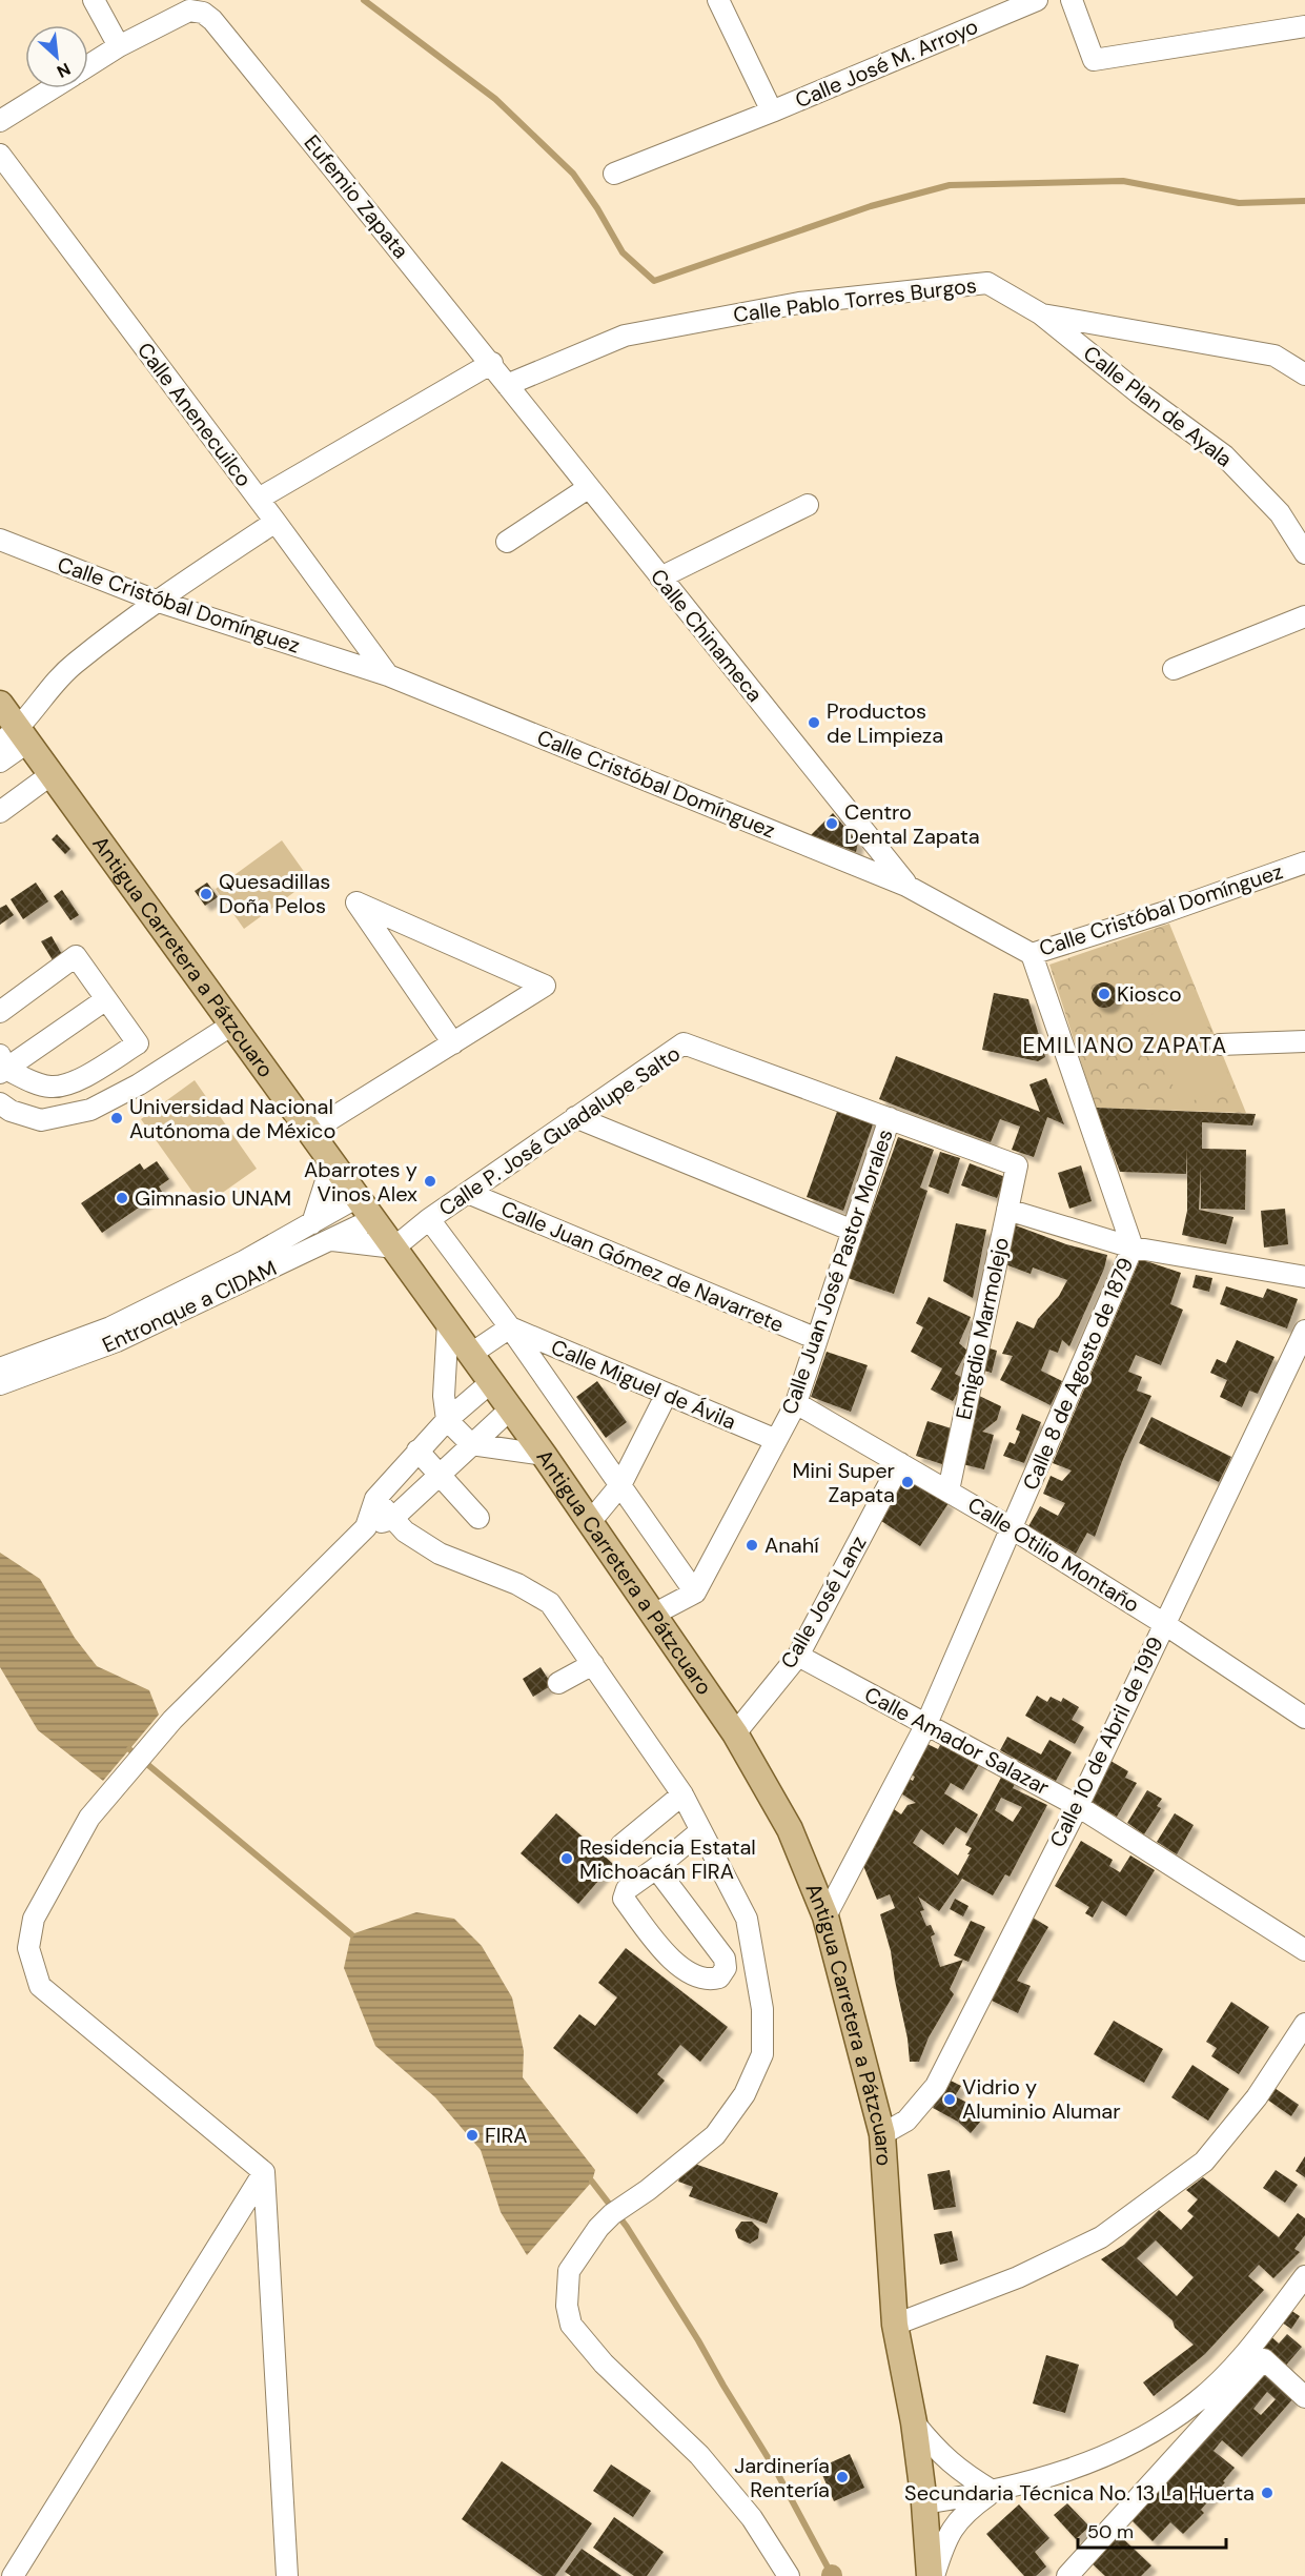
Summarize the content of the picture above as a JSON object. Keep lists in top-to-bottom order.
{
  "streets": {
    "main road": ["Antigua Carretera a Pátzcuaro"],
    "street": [
      "Calle José M. Arroyo",
      "Eufemio Zapata",
      "Calle Pablo Torres Burgos",
      "Calle Plan de Ayala",
      "Calle Anenecuilco",
      "Calle Cristóbal Domínguez",
      "Calle Chinameca",
      "Calle P. José Guadalupe Salto",
      "Calle Juan Gómez de Navarrete",
      "Calle Juan José Pastor Morales",
      "Entronque a CIDAM",
      "Emigdio Marmolejo",
      "Calle 8 de Agosto de 1879",
      "Calle Miguel de Ávila",
      "Calle Otilio Montaño",
      "Calle José Lanz",
      "Calle Amador Salazar",
      "Calle 10 de Abril de 1919"
    ]
  },
  "crossings": [
    ["Eufemio Zapata", "Calle Pablo Torres Burgos"],
    ["Eufemio Zapata", "Calle Chinameca"],
    ["Calle Pablo Torres Burgos", "Calle Plan de Ayala"],
    ["Calle Pablo Torres Burgos", "Calle Chinameca"],
    ["Calle Anenecuilco", "Calle Cristóbal Domínguez"],
    ["Calle Cristóbal Domínguez", "Calle Chinameca"],
    ["Calle Cristóbal Domínguez", "Calle 8 de Agosto de 1879"],
    ["Antigua Carretera a Pátzcuaro", "Calle P. José Guadalupe Salto"],
    ["Antigua Carretera a Pátzcuaro", "Entronque a CIDAM"],
    ["Antigua Carretera a Pátzcuaro", "Calle 8 de Agosto de 1879"],
    ["Antigua Carretera a Pátzcuaro", "Calle José Lanz"],
    ["Antigua Carretera a Pátzcuaro", "Calle 10 de Abril de 1919"],
    ["Calle P. José Guadalupe Salto", "Calle Juan Gómez de Navarrete"],
    ["Calle P. José Guadalupe Salto", "Calle Juan José Pastor Morales"],
    ["Calle P. José Guadalupe Salto", "Emigdio Marmolejo"],
    ["Calle Juan Gómez de Navarrete", "Calle Juan José Pastor Morales"],
    ["Calle Juan José Pastor Morales", "Calle Miguel de Ávila"],
    ["Calle Juan José Pastor Morales", "Calle Otilio Montaño"],
    ["Emigdio Marmolejo", "Calle Otilio Montaño"],
    ["Calle 8 de Agosto de 1879", "Calle Otilio Montaño"],
    ["Calle 8 de Agosto de 1879", "Calle Amador Salazar"],
    ["Calle Otilio Montaño", "Calle José Lanz"],
    ["Calle Otilio Montaño", "Calle 10 de Abril de 1919"],
    ["Calle José Lanz", "Calle Amador Salazar"],
    ["Calle Amador Salazar", "Calle 10 de Abril de 1919"]
  ],
  "districts": ["EMILIANO ZAPATA"],
  "places": [
    "Productos de Limpieza",
    "Centro Dental Zapata",
    "Quesadillas Doña Pelos",
    "Kiosco",
    "Universidad Nacional Autónoma de México",
    "Abarrotes y Vinos Alex",
    "Gimnasio UNAM",
    "Mini Super Zapata",
    "Anahí",
    "Residencia Estatal Michoacán FIRA",
    "Vidrio y Aluminio Alumar",
    "FIRA",
    "Jardinería Rentería",
    "Secundaria Técnica No. 13 La Huerta"
  ],
  "scale_bar": "50 m",
  "north": "bottom right"
}
